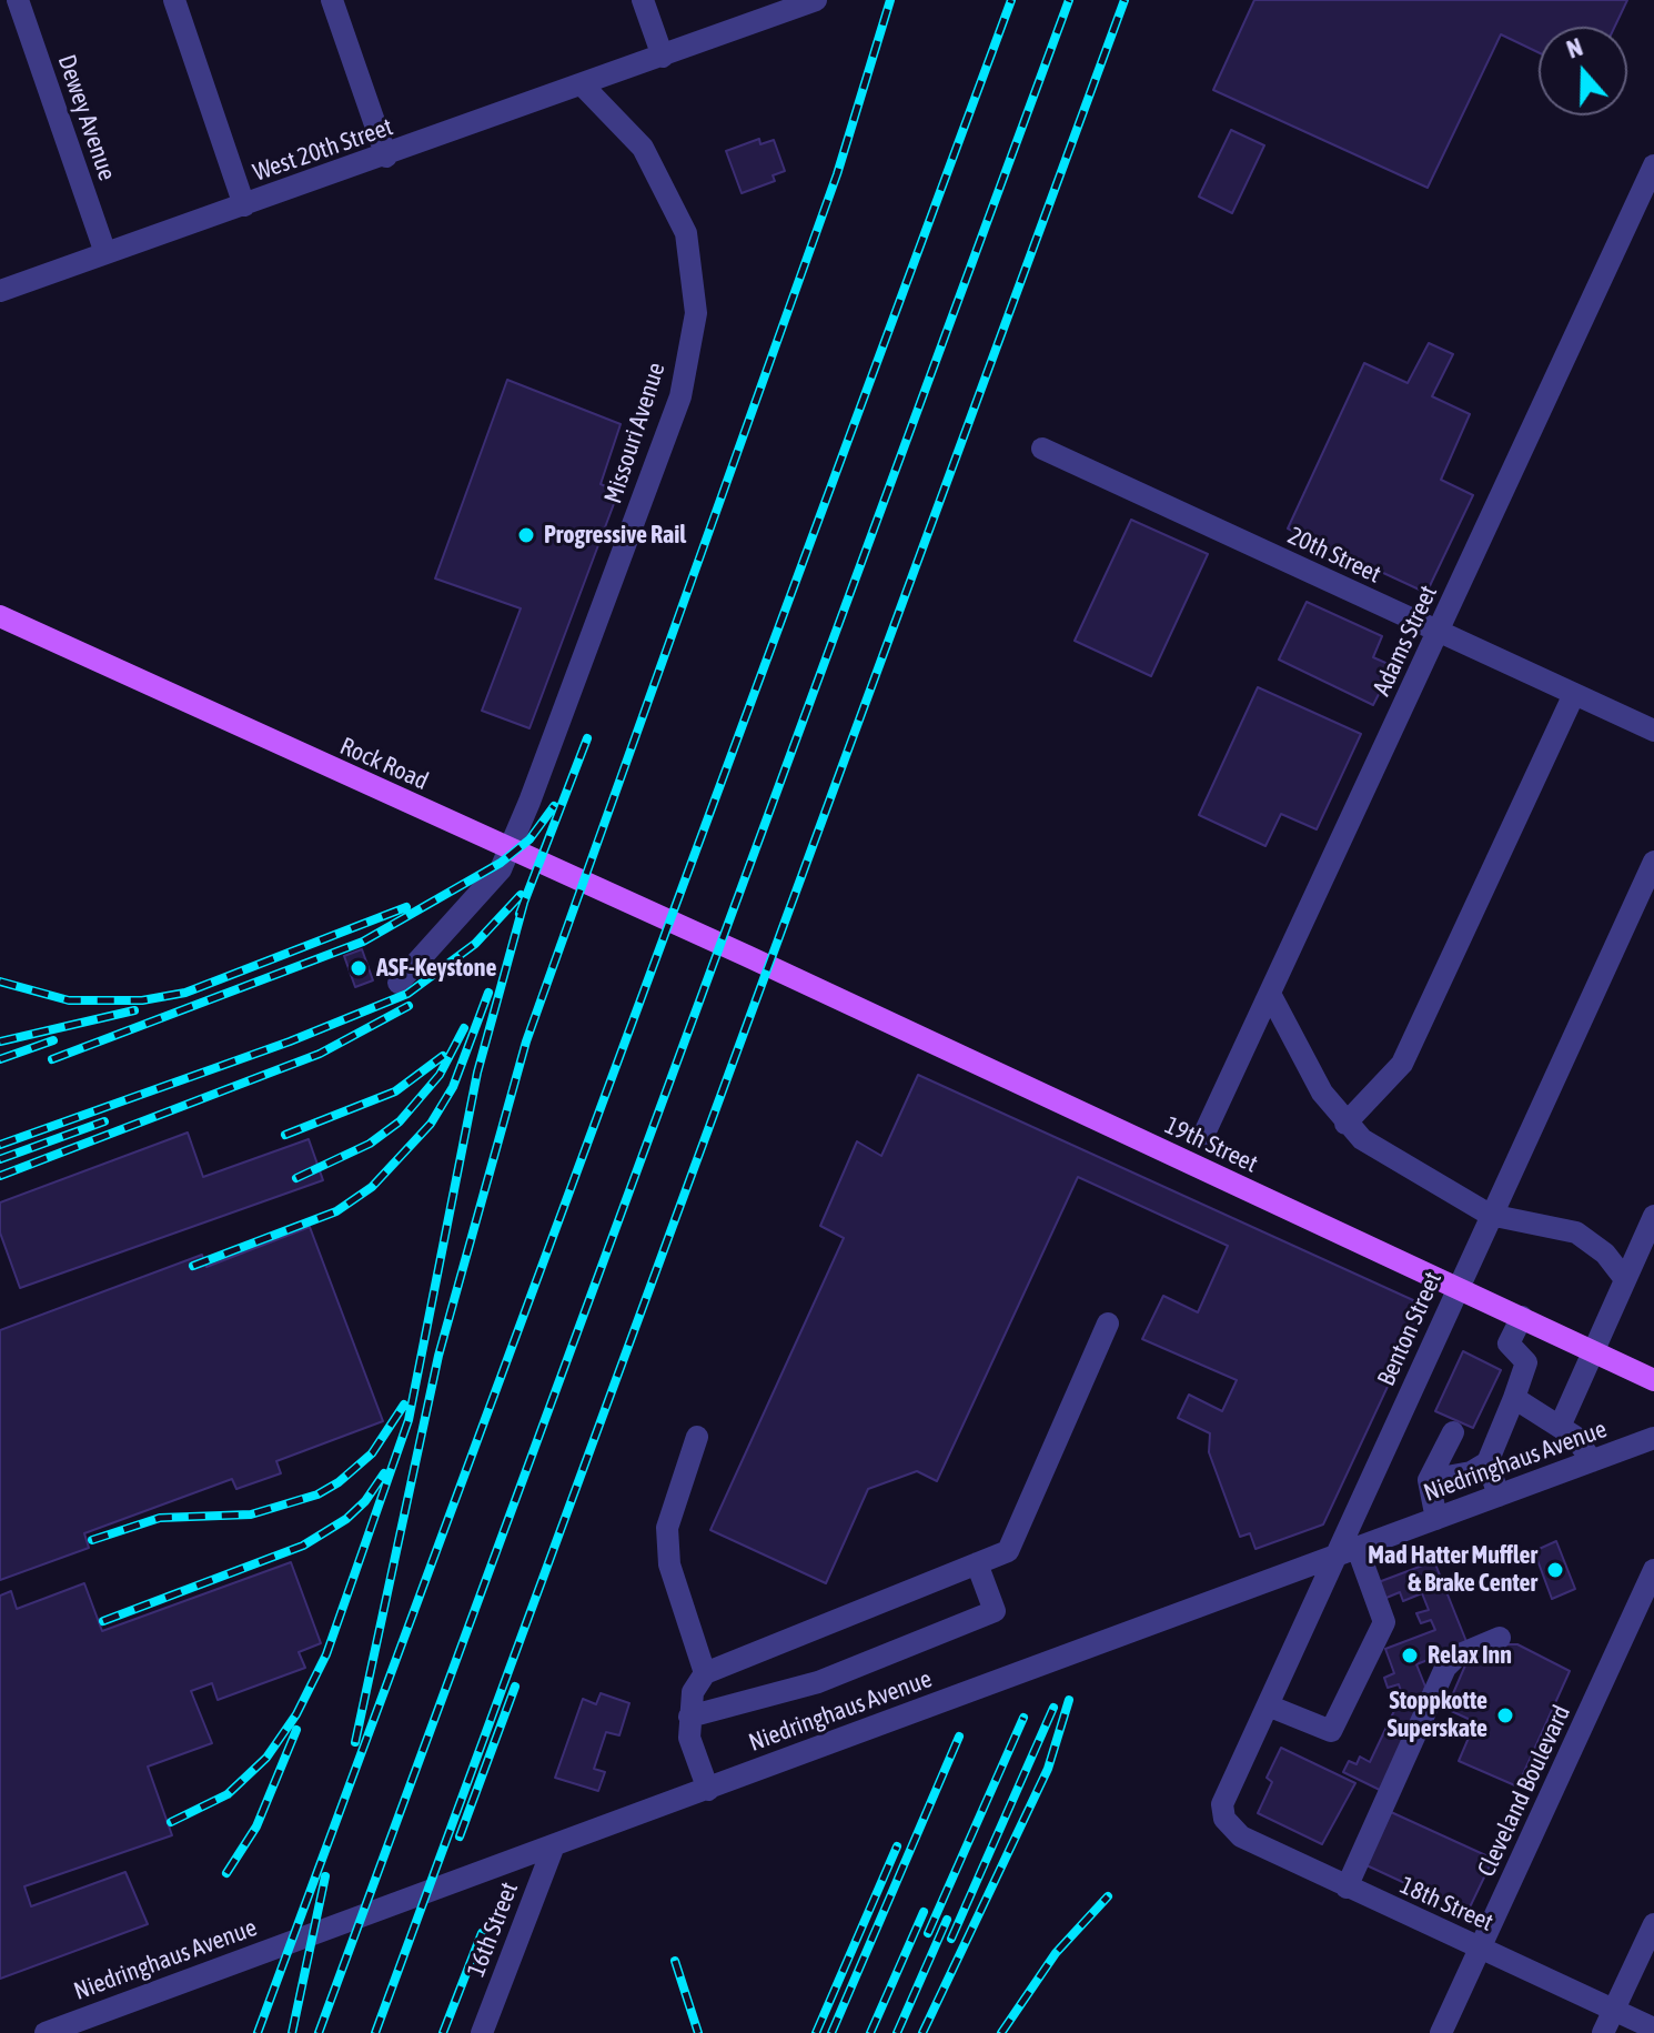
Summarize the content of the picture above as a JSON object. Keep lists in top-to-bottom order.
{
  "streets": {
    "main road": ["Rock Road", "19th Street"],
    "street": [
      "Dewey Avenue",
      "West 20th Street",
      "Missouri Avenue",
      "20th Street",
      "Adams Street",
      "Benton Street",
      "Niedringhaus Avenue",
      "Cleveland Boulevard",
      "18th Street",
      "16th Street"
    ]
  },
  "crossings": [
    ["Dewey Avenue", "West 20th Street"],
    ["West 20th Street", "Missouri Avenue"],
    ["20th Street", "Adams Street"],
    ["Rock Road", "19th Street"],
    ["19th Street", "Benton Street"],
    ["Benton Street", "Niedringhaus Avenue"],
    ["Benton Street", "18th Street"],
    ["Niedringhaus Avenue", "16th Street"],
    ["Cleveland Boulevard", "18th Street"]
  ],
  "places": [
    "Progressive Rail",
    "ASF-Keystone",
    "Mad Hatter Muffler & Brake Center",
    "Relax Inn",
    "Stoppkotte Superskate"
  ],
  "north": "top"
}
